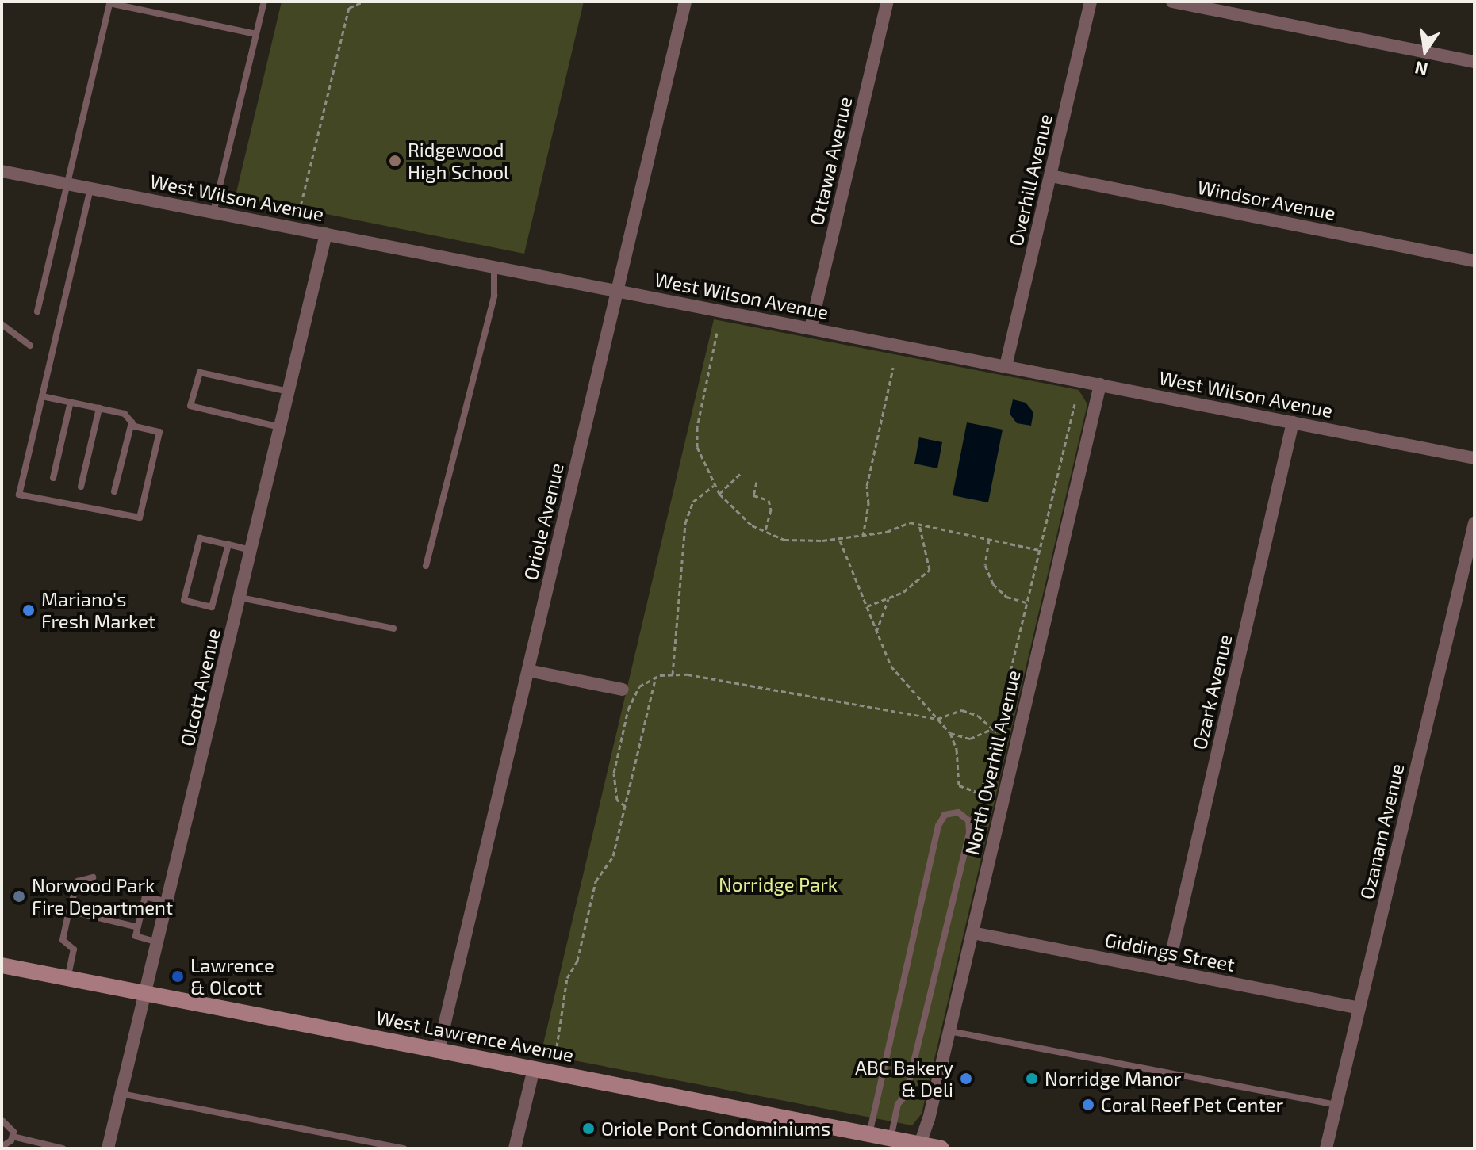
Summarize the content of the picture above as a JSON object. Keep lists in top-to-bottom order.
{
  "streets": {
    "main road": ["West Lawrence Avenue"],
    "street": [
      "Ottawa Avenue",
      "Overhill Avenue",
      "West Wilson Avenue",
      "Windsor Avenue",
      "Oriole Avenue",
      "Olcott Avenue",
      "Ozark Avenue",
      "North Overhill Avenue",
      "Ozanam Avenue",
      "Giddings Street"
    ]
  },
  "crossings": [
    ["Ottawa Avenue", "West Wilson Avenue"],
    ["Overhill Avenue", "West Wilson Avenue"],
    ["Overhill Avenue", "Windsor Avenue"],
    ["West Wilson Avenue", "Oriole Avenue"],
    ["West Wilson Avenue", "Olcott Avenue"],
    ["West Wilson Avenue", "Ozark Avenue"],
    ["West Wilson Avenue", "North Overhill Avenue"],
    ["Oriole Avenue", "West Lawrence Avenue"],
    ["Olcott Avenue", "West Lawrence Avenue"],
    ["Ozark Avenue", "Giddings Street"],
    ["North Overhill Avenue", "Giddings Street"],
    ["North Overhill Avenue", "West Lawrence Avenue"],
    ["Ozanam Avenue", "Giddings Street"]
  ],
  "parks": ["Norridge Park"],
  "places": [
    "Ridgewood High School",
    "Mariano's Fresh Market",
    "Norwood Park Fire Department",
    "Lawrence & Olcott",
    "ABC Bakery & Deli",
    "Norridge Manor",
    "Coral Reef Pet Center",
    "Oriole Pont Condominiums"
  ],
  "north": "bottom"
}
